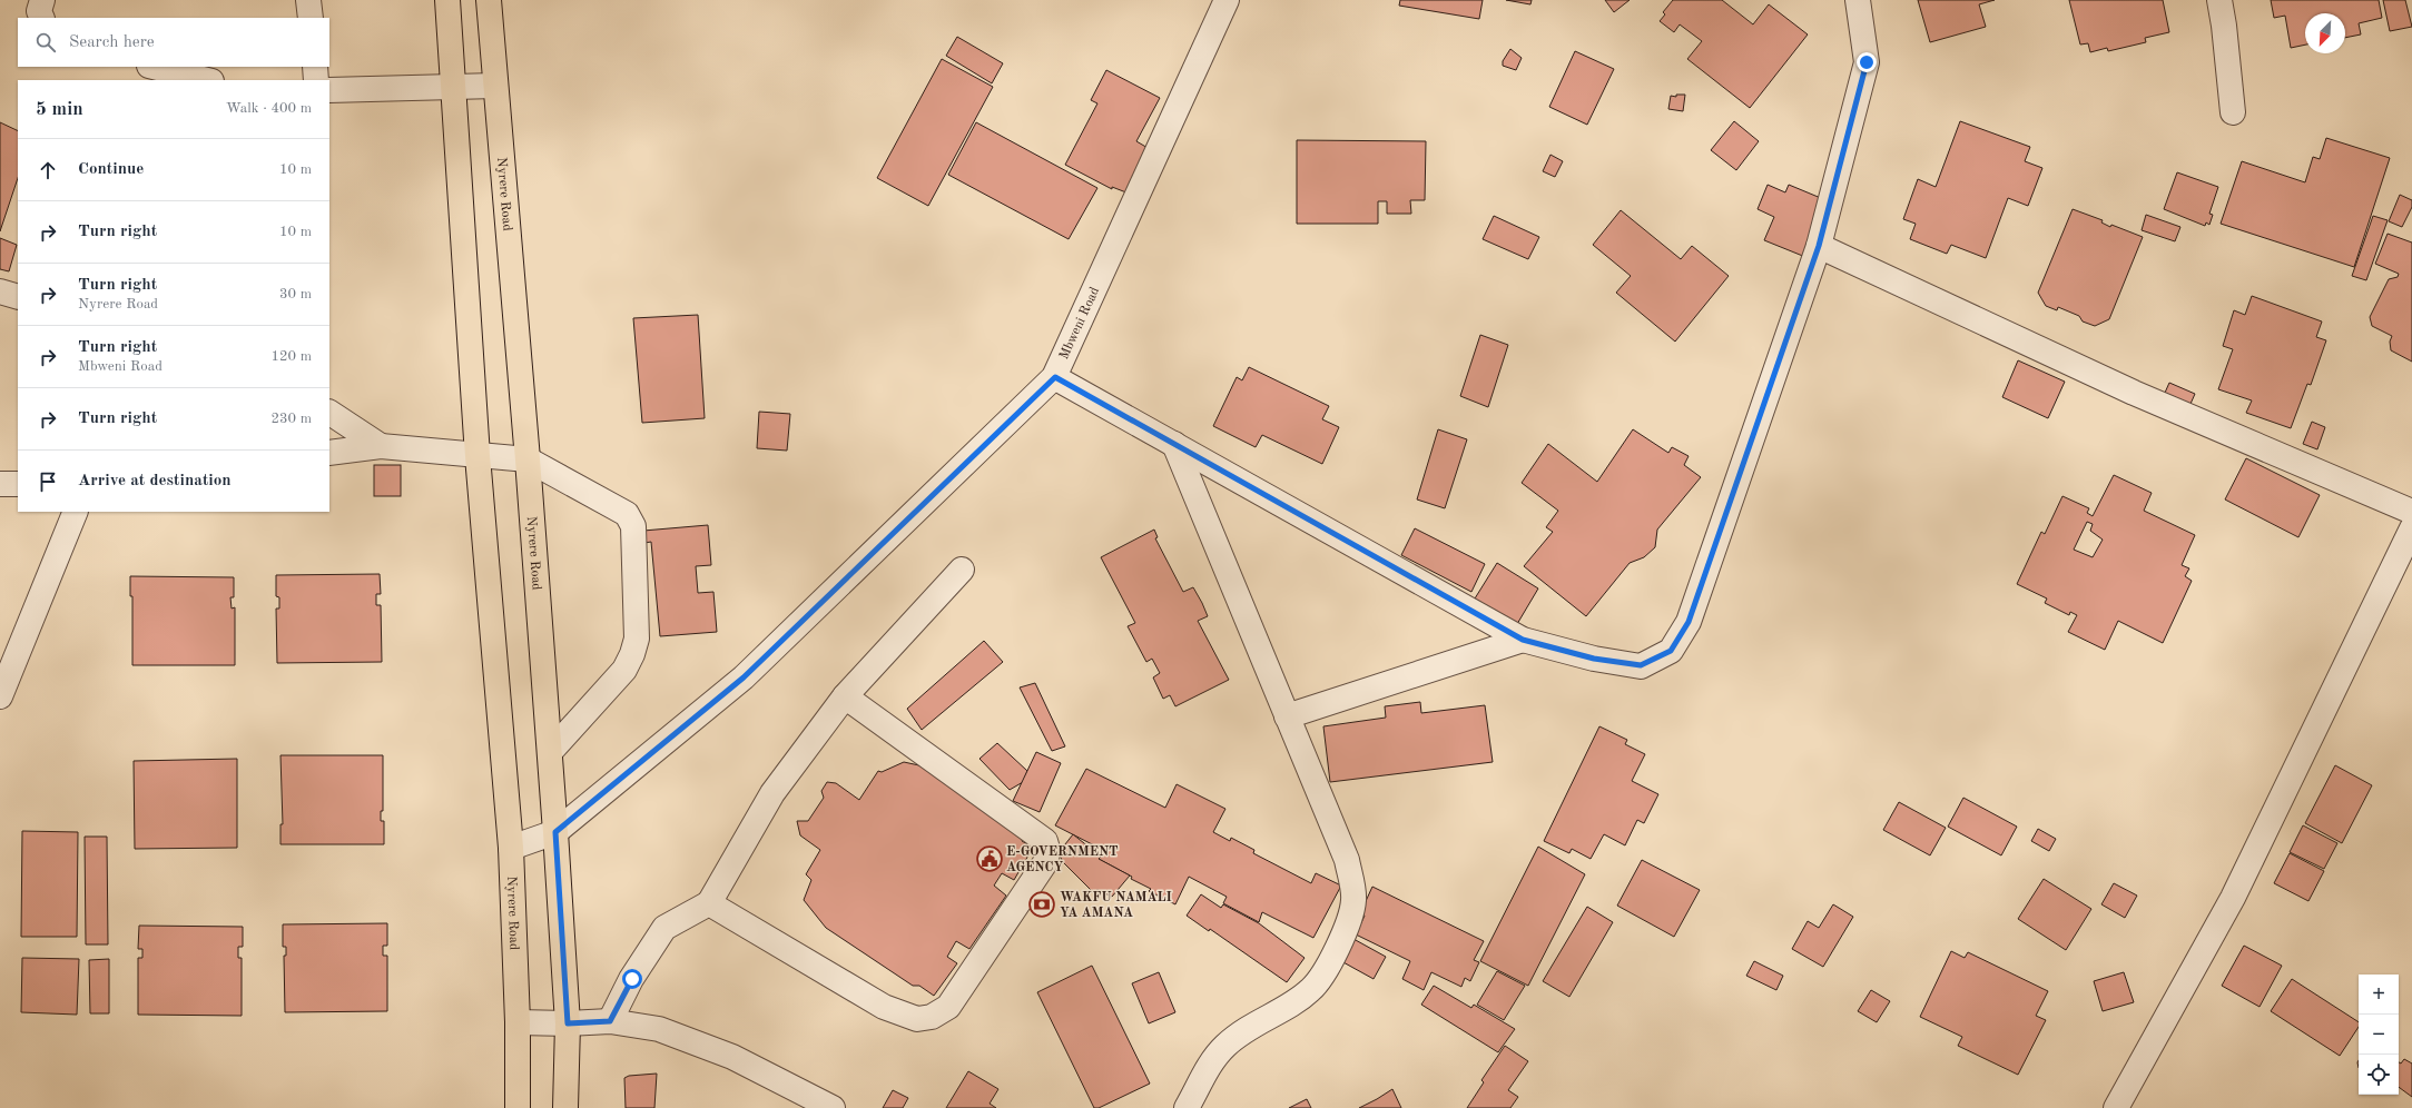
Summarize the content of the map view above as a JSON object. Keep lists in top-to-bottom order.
{
  "streets": {
    "main road": ["Nyrere Road"],
    "street": ["Mbweni Road"]
  },
  "crossings": [
    ["Nyrere Road", "Mbweni Road"]
  ],
  "places": {
    "public building": ["E-GOVERNMENT AGENCY"],
    "bank": ["WAKFU NAMALI YA AMANA"]
  },
  "north": "bottom left",
  "page": {
    "search": "Search here",
    "heading": ["5 min", "Walk · 400 m"],
    "list": [
      ["Continue", "10 m"],
      ["Turn right", "10 m"],
      ["Turn right", "Nyrere Road", "30 m"],
      ["Turn right", "Mbweni Road", "120 m"],
      ["Turn right", "230 m"],
      "Arrive at destination"
    ],
    "map_buttons": ["+", "−"]
  }
}
